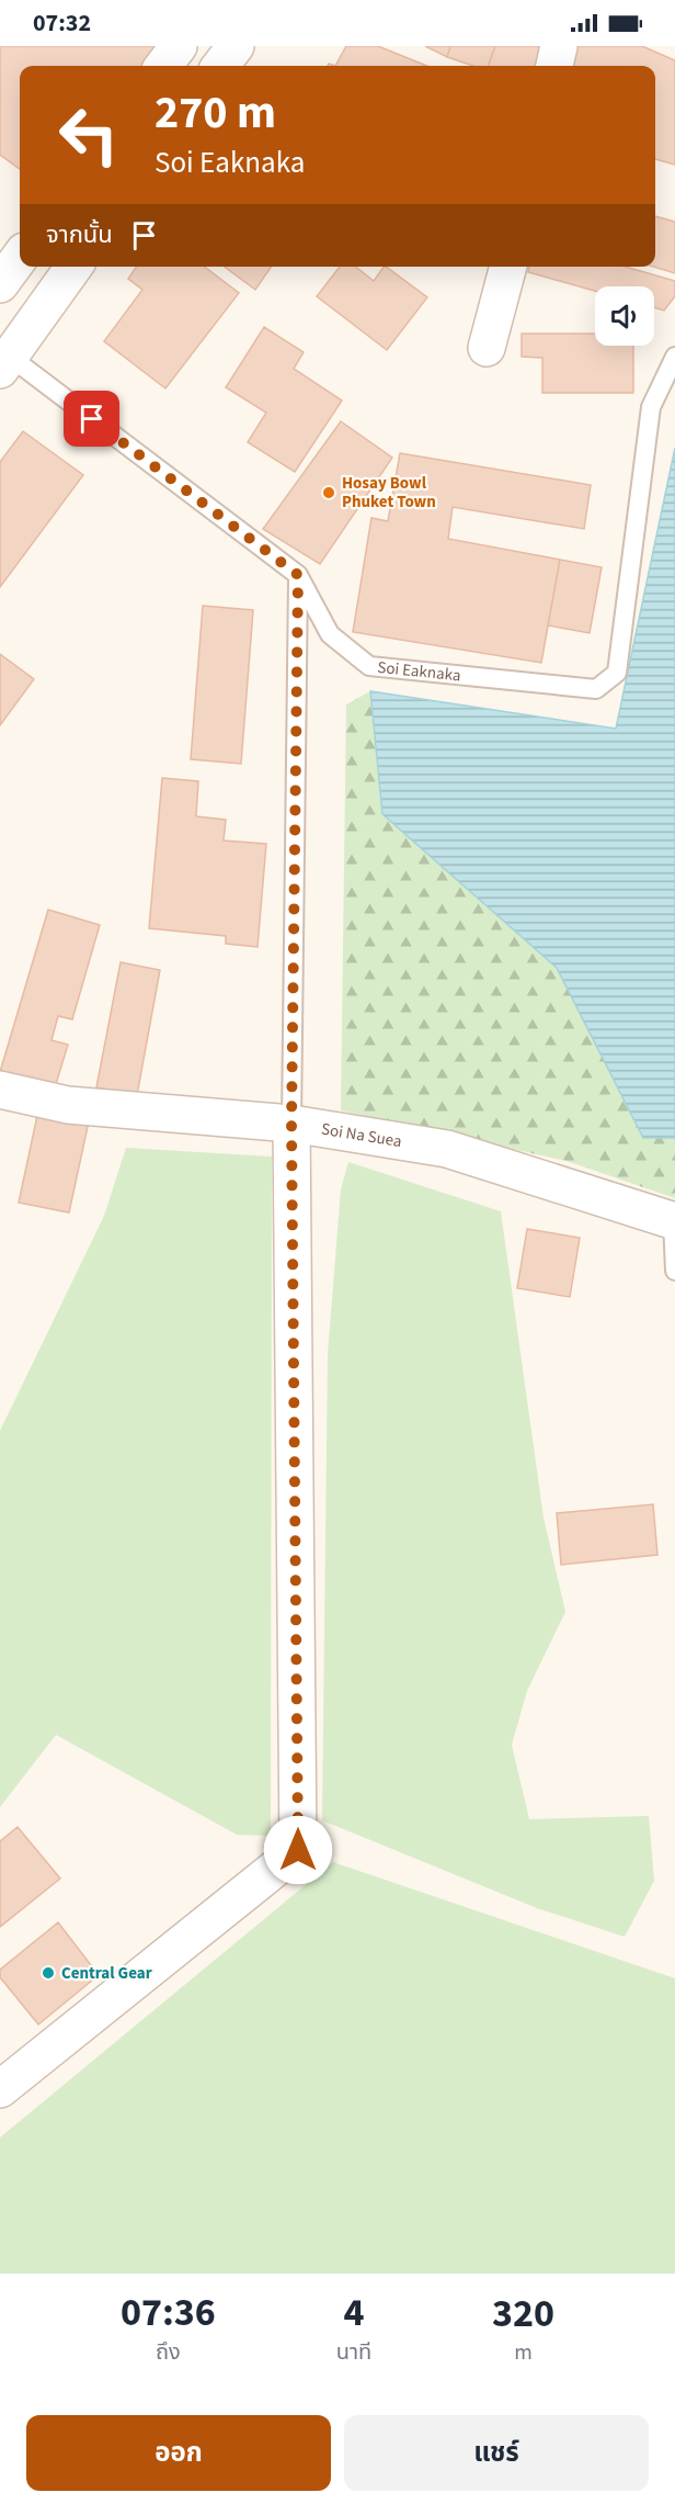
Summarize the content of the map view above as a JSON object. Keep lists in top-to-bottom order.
{
  "streets": {
    "street": ["Soi Na Suea"],
    "lane": ["Soi Eaknaka"]
  },
  "places": ["Hosay Bowl Phuket Town", "Central Gear"],
  "page": {
    "status": "07:32",
    "turn": ["270 m", "Soi Eaknaka"],
    "then": "จากนั้น",
    "eta": [
      "07:36",
      "ถึง",
      "4",
      "นาที",
      "320",
      "m"
    ],
    "buttons": ["ออก", "แชร์"]
  }
}
